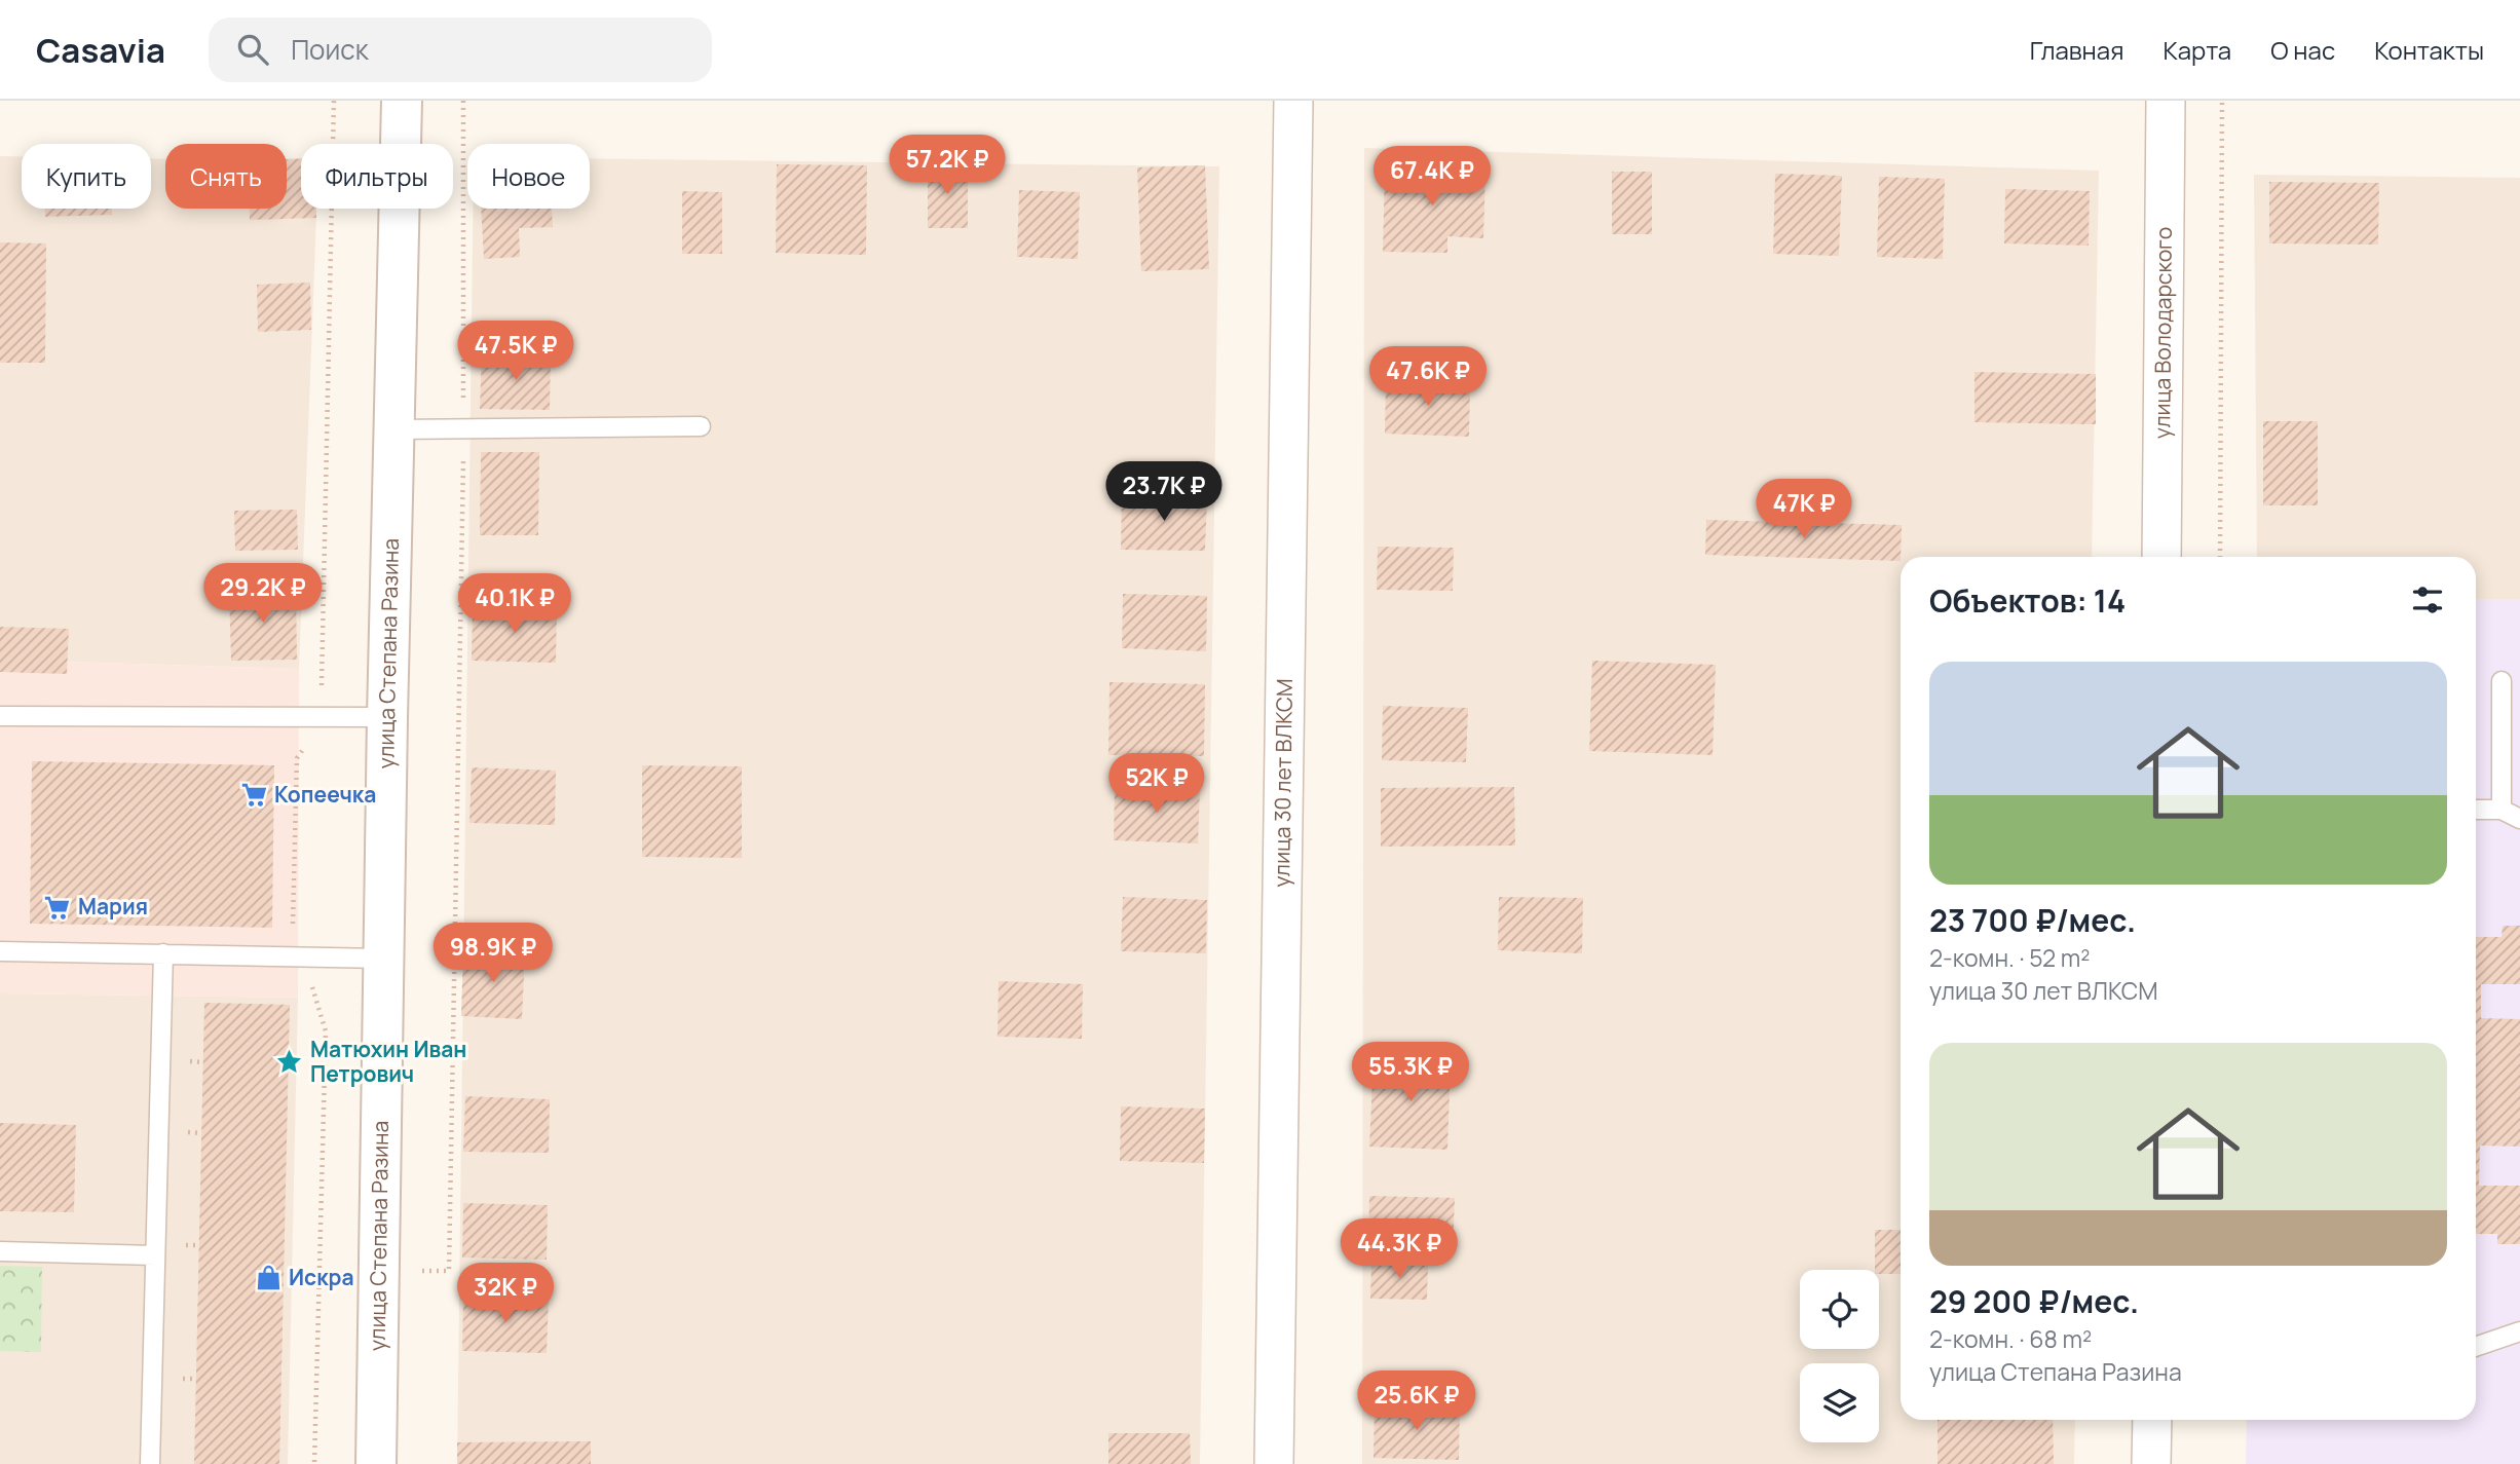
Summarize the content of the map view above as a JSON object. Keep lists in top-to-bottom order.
{
  "streets": {
    "street": ["улица Володарского", "улица Степана Разина", "улица 30 лет ВЛКСМ"]
  },
  "places": {
    "supermarket": ["Копеечка", "Мария"],
    "place": ["Матюхин Иван Петрович"],
    "shop": ["Искра"]
  },
  "page": {
    "header": "Casavia",
    "search": "Поиск",
    "nav": [
      "Главная",
      "Карта",
      "О нас",
      "Контакты"
    ],
    "price": [
      "57.2K ₽",
      "67.4K ₽",
      "47.5K ₽",
      "47.6K ₽",
      "23.7K ₽",
      "47K ₽",
      "29.2K ₽",
      "40.1K ₽",
      "52K ₽",
      "98.9K ₽",
      "55.3K ₽",
      "44.3K ₽",
      "32K ₽",
      "25.6K ₽"
    ],
    "chip": [
      "Купить",
      "Снять",
      "Фильтры",
      "Новое"
    ],
    "heading": "Объектов: 14",
    "list": [
      {
        "name": "23 700 ₽/мес.",
        "note": "2-комн. · 52 m² · улица 30 лет ВЛКСМ"
      },
      {
        "name": "29 200 ₽/мес.",
        "note": "2-комн. · 68 m² · улица Степана Разина"
      }
    ]
  }
}
